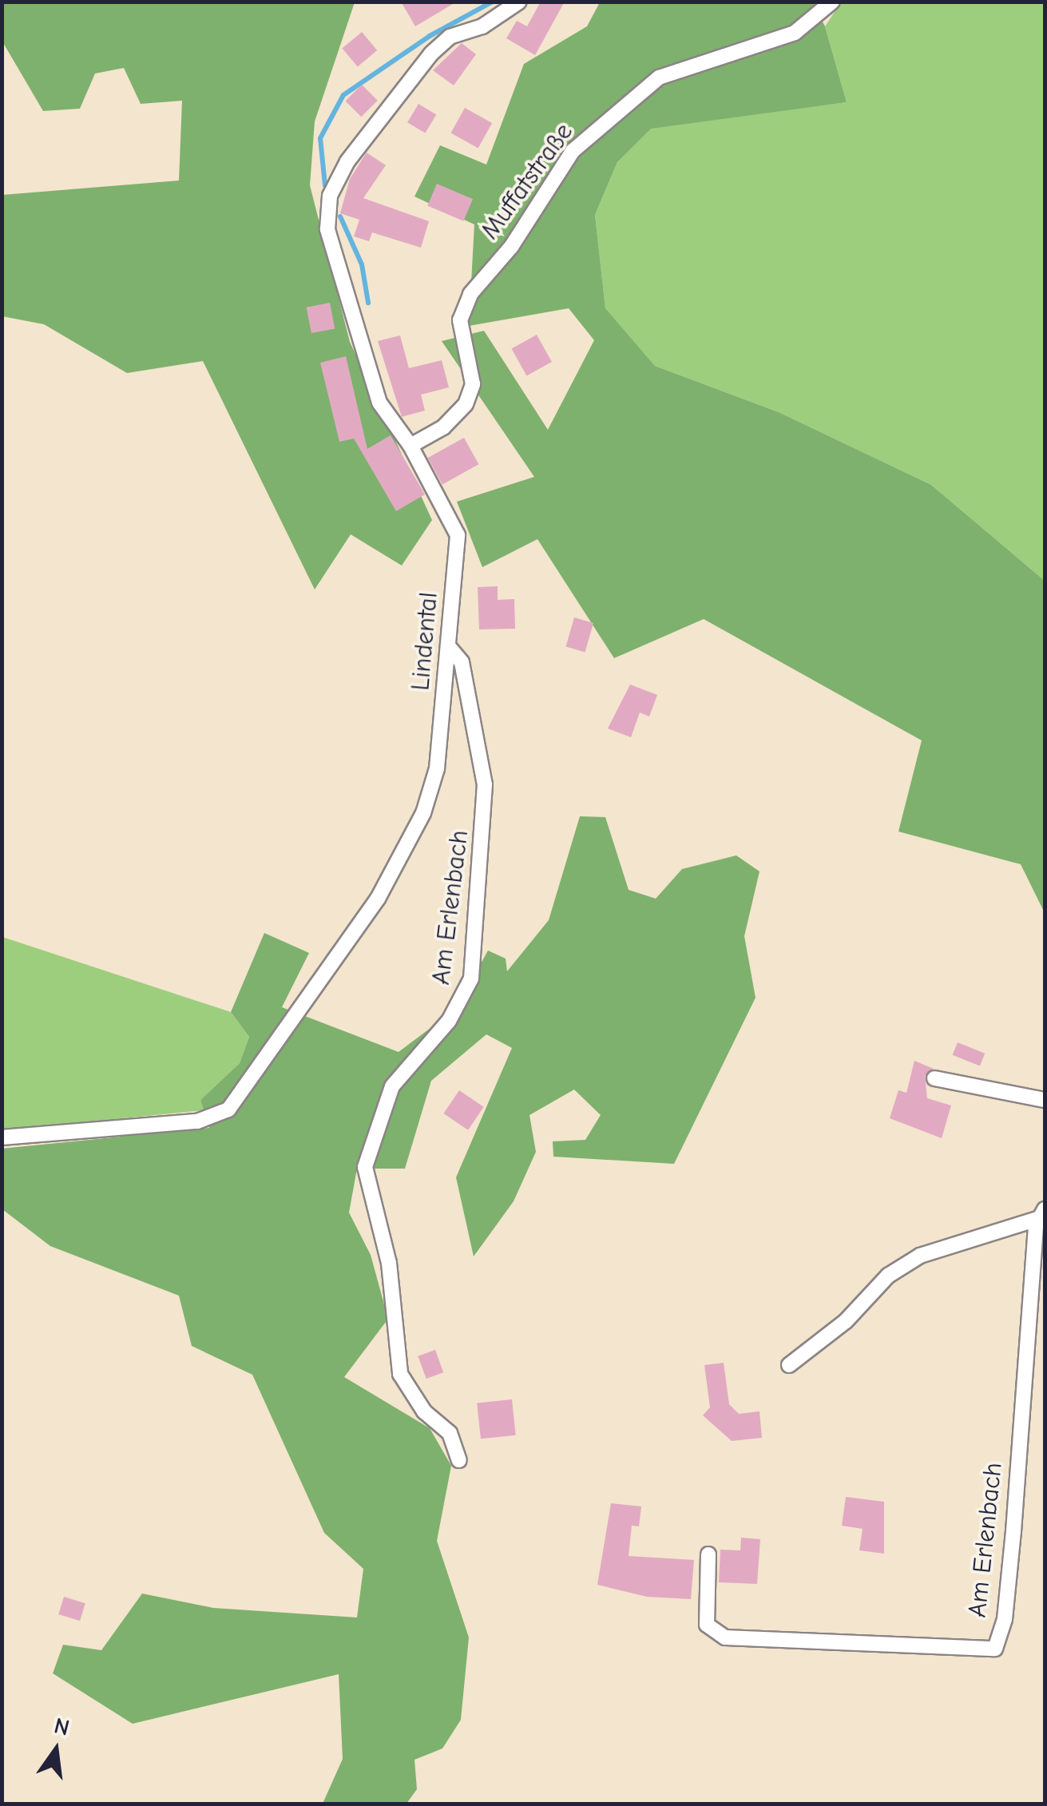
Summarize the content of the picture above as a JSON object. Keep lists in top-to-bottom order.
{
  "streets": {
    "street": ["Muffatstraße", "Lindental", "Am Erlenbach"]
  },
  "crossings": [
    ["Muffatstraße", "Lindental"],
    ["Lindental", "Am Erlenbach"]
  ],
  "north": "top"
}
